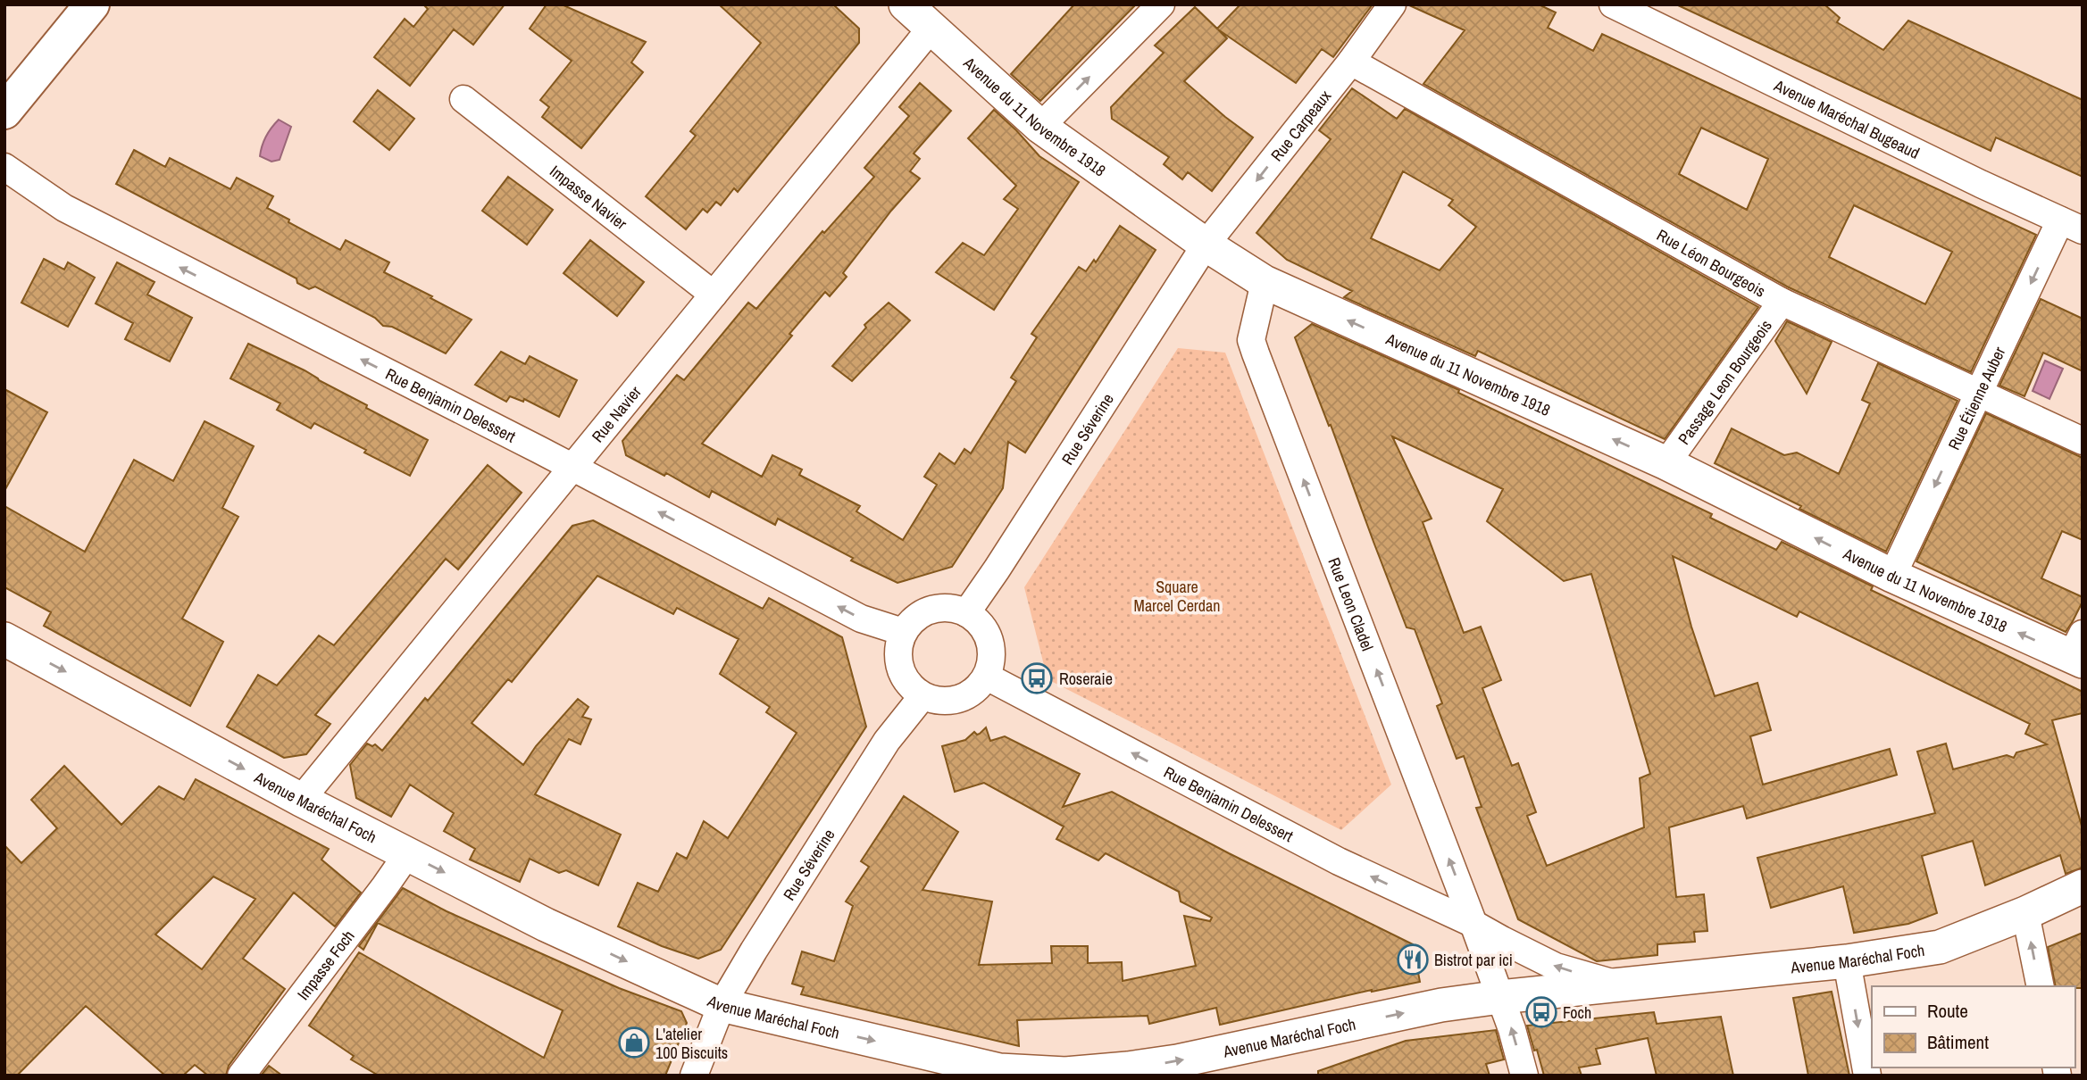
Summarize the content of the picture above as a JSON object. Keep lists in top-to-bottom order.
{
  "streets": {
    "street": [
      "Avenue du 11 Novembre 1918",
      "Avenue Maréchal Bugeaud",
      "Rue Carpeaux",
      "Impasse Navier",
      "Rue Léon Bourgeois",
      "Passage Leon Bourgeois",
      "Rue Étienne Auber",
      "Rue Benjamin Delessert",
      "Rue Navier",
      "Rue Séverine",
      "Rue Leon Cladel",
      "Avenue Maréchal Foch",
      "Impasse Foch"
    ]
  },
  "crossings": [
    ["Avenue du 11 Novembre 1918", "Rue Carpeaux"],
    ["Avenue du 11 Novembre 1918", "Passage Leon Bourgeois"],
    ["Avenue du 11 Novembre 1918", "Rue Étienne Auber"],
    ["Avenue du 11 Novembre 1918", "Rue Navier"],
    ["Avenue du 11 Novembre 1918", "Rue Séverine"],
    ["Avenue du 11 Novembre 1918", "Rue Leon Cladel"],
    ["Avenue Maréchal Bugeaud", "Rue Étienne Auber"],
    ["Rue Carpeaux", "Rue Léon Bourgeois"],
    ["Rue Carpeaux", "Rue Séverine"],
    ["Impasse Navier", "Rue Navier"],
    ["Rue Léon Bourgeois", "Passage Leon Bourgeois"],
    ["Rue Léon Bourgeois", "Rue Étienne Auber"],
    ["Rue Benjamin Delessert", "Rue Navier"],
    ["Rue Benjamin Delessert", "Rue Séverine"],
    ["Rue Benjamin Delessert", "Rue Leon Cladel"],
    ["Rue Benjamin Delessert", "Avenue Maréchal Foch"],
    ["Rue Navier", "Avenue Maréchal Foch"],
    ["Rue Séverine", "Avenue Maréchal Foch"],
    ["Rue Leon Cladel", "Avenue Maréchal Foch"],
    ["Avenue Maréchal Foch", "Impasse Foch"]
  ],
  "one_way": [
    "Avenue du 11 Novembre 1918",
    "Rue Étienne Auber",
    "Rue Benjamin Delessert",
    "Rue Leon Cladel"
  ],
  "parks": ["Square Marcel Cerdan"],
  "places": {
    "bus stop": ["Roseraie", "Foch"],
    "restaurant": ["Bistrot par ici"],
    "shop": ["L'atelier 100 Biscuits"]
  },
  "legend": ["Route", "Bâtiment"]
}
